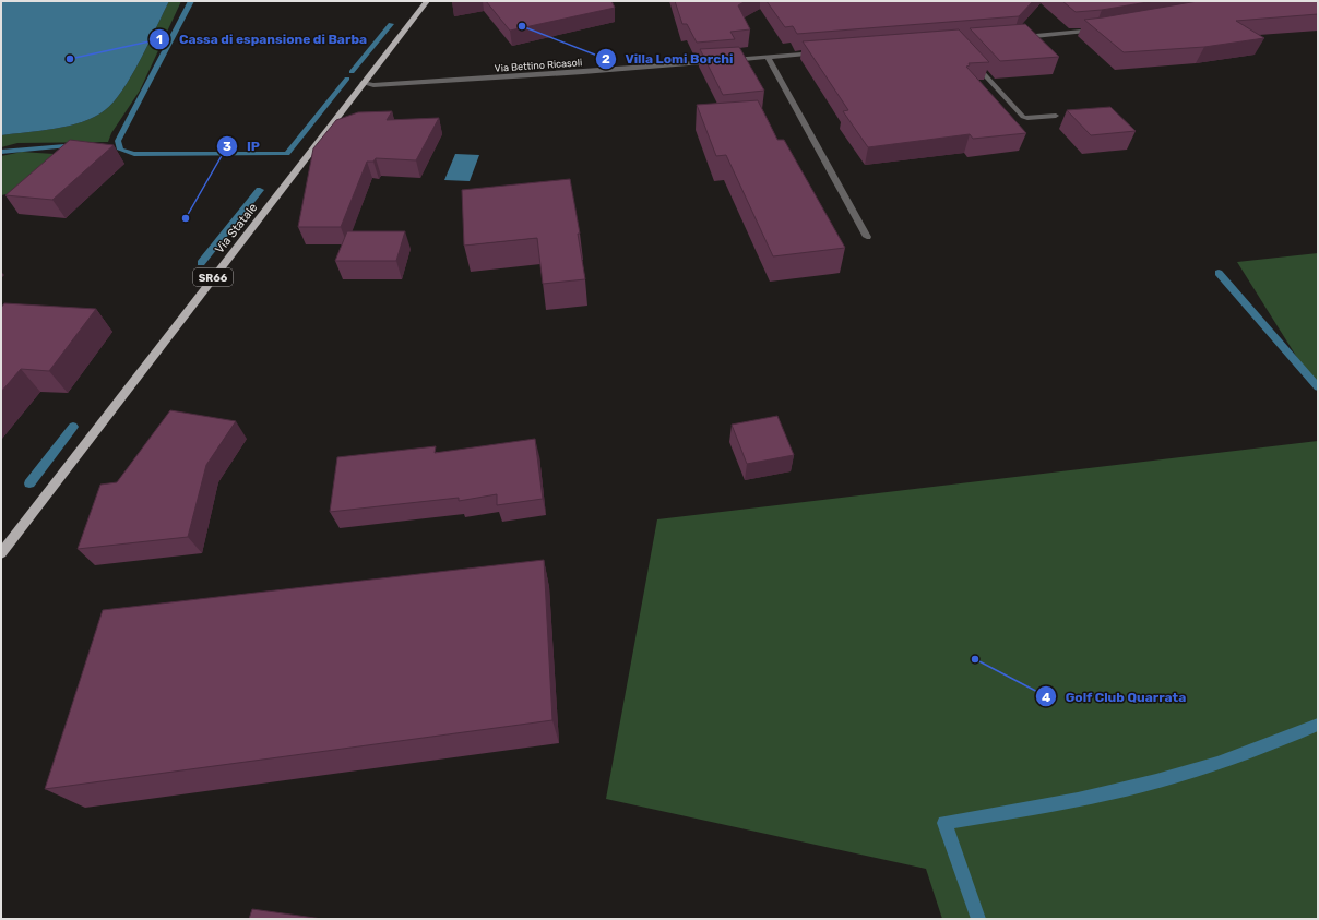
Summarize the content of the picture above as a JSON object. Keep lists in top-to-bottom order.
{
  "streets": {
    "main road": ["Via Statale", "SR66"],
    "street": ["Via Bettino Ricasoli"]
  },
  "crossings": [
    ["Via Bettino Ricasoli", "Via Statale"]
  ],
  "places": [
    "Villa Lomi Borchi",
    "Cassa di espansione di Barba",
    "IP",
    "Golf Club Quarrata"
  ]
}
